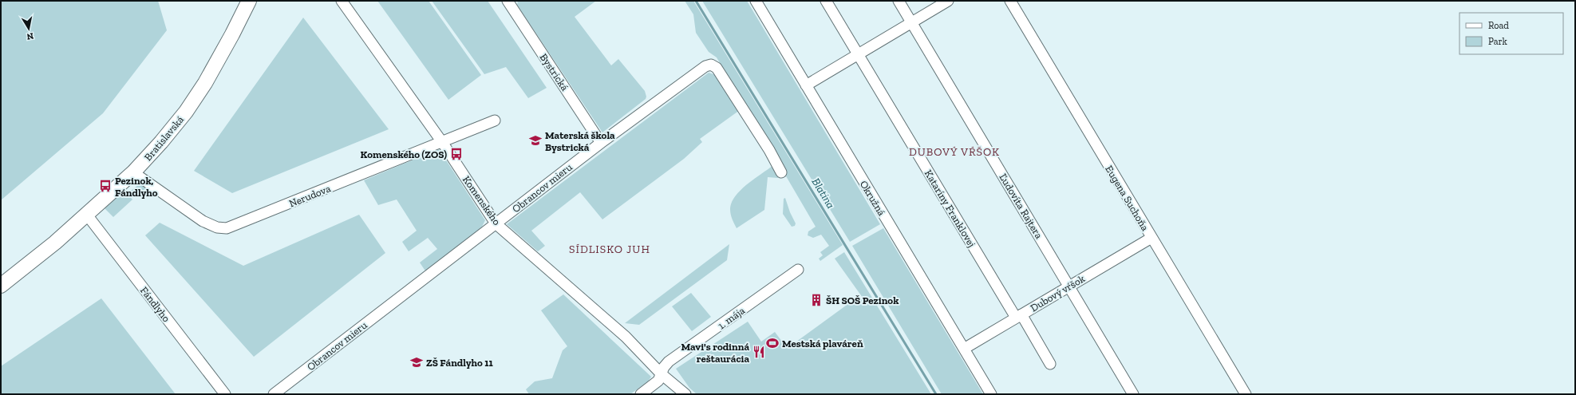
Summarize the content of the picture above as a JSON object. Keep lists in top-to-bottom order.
{
  "streets": {
    "main road": ["Bratislavská"],
    "street": [
      "Bystrická",
      "Obrancov mieru",
      "Nerudova",
      "Okružná",
      "Eugena Suchoňa",
      "Komenského",
      "Ľudovíta Rajtera",
      "Kataríny Franklovej",
      "Dubový vŕšok",
      "Fándlyho",
      "1. mája"
    ]
  },
  "crossings": [
    ["Bystrická", "Obrancov mieru"],
    ["Bratislavská", "Nerudova"],
    ["Bratislavská", "Fándlyho"],
    ["Obrancov mieru", "Komenského"],
    ["Nerudova", "Komenského"],
    ["Okružná", "Dubový vŕšok"],
    ["Eugena Suchoňa", "Dubový vŕšok"],
    ["Komenského", "1. mája"],
    ["Ľudovíta Rajtera", "Dubový vŕšok"],
    ["Kataríny Franklovej", "Dubový vŕšok"]
  ],
  "districts": ["DUBOVÝ VŔŠOK", "SÍDLISKO JUH"],
  "water": ["Blatina"],
  "places": {
    "school or university": ["Materská škola Bystrická", "ZŠ Fándlyho 11"],
    "bus stop": ["Komenského (ZOS)", "Pezinok, Fándlyho"],
    "building": ["ŠH SOŠ Pezinok"],
    "sports": ["Mestská plaváreň"],
    "restaurant": ["Mavi's rodinná reštaurácia"]
  },
  "legend": ["Road", "Park"],
  "north": "bottom"
}
